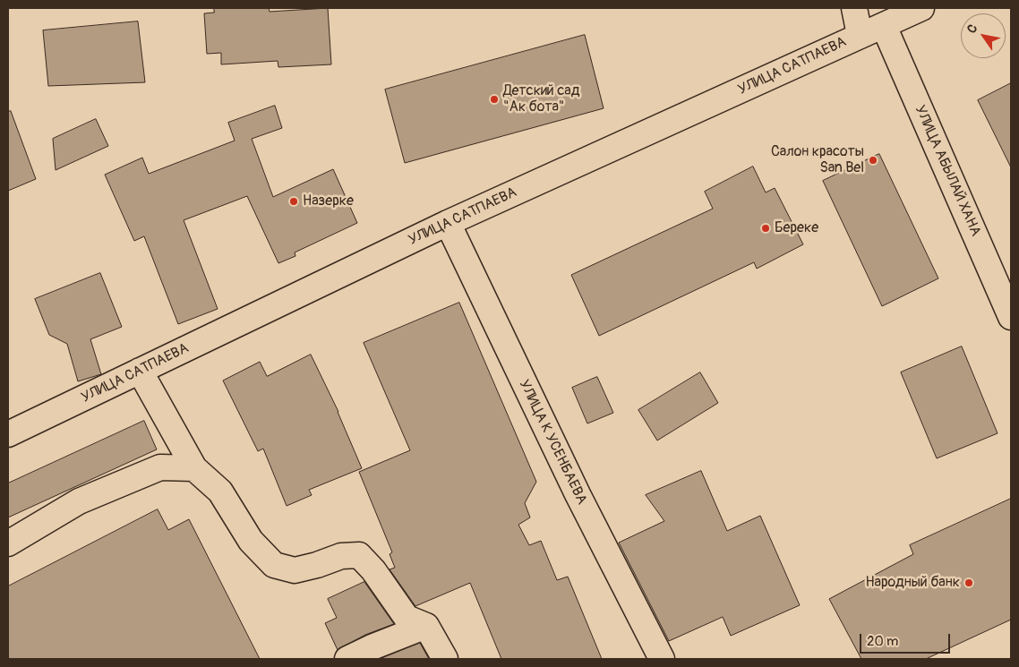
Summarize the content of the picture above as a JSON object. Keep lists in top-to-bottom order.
{
  "streets": {
    "street": ["УЛИЦА САТПАЕВА", "УЛИЦА АБЫЛАЙ ХАНА", "УЛИЦА К УСЕНБАЕВА"]
  },
  "crossings": [
    ["УЛИЦА САТПАЕВА", "УЛИЦА АБЫЛАЙ ХАНА"],
    ["УЛИЦА САТПАЕВА", "УЛИЦА К УСЕНБАЕВА"]
  ],
  "places": [
    "Детский сад \"Ак бота\"",
    "Салон красоты San Bel",
    "Назерке",
    "Береке",
    "Народный банк"
  ],
  "scale_bar": "20 m",
  "north": "top left"
}
